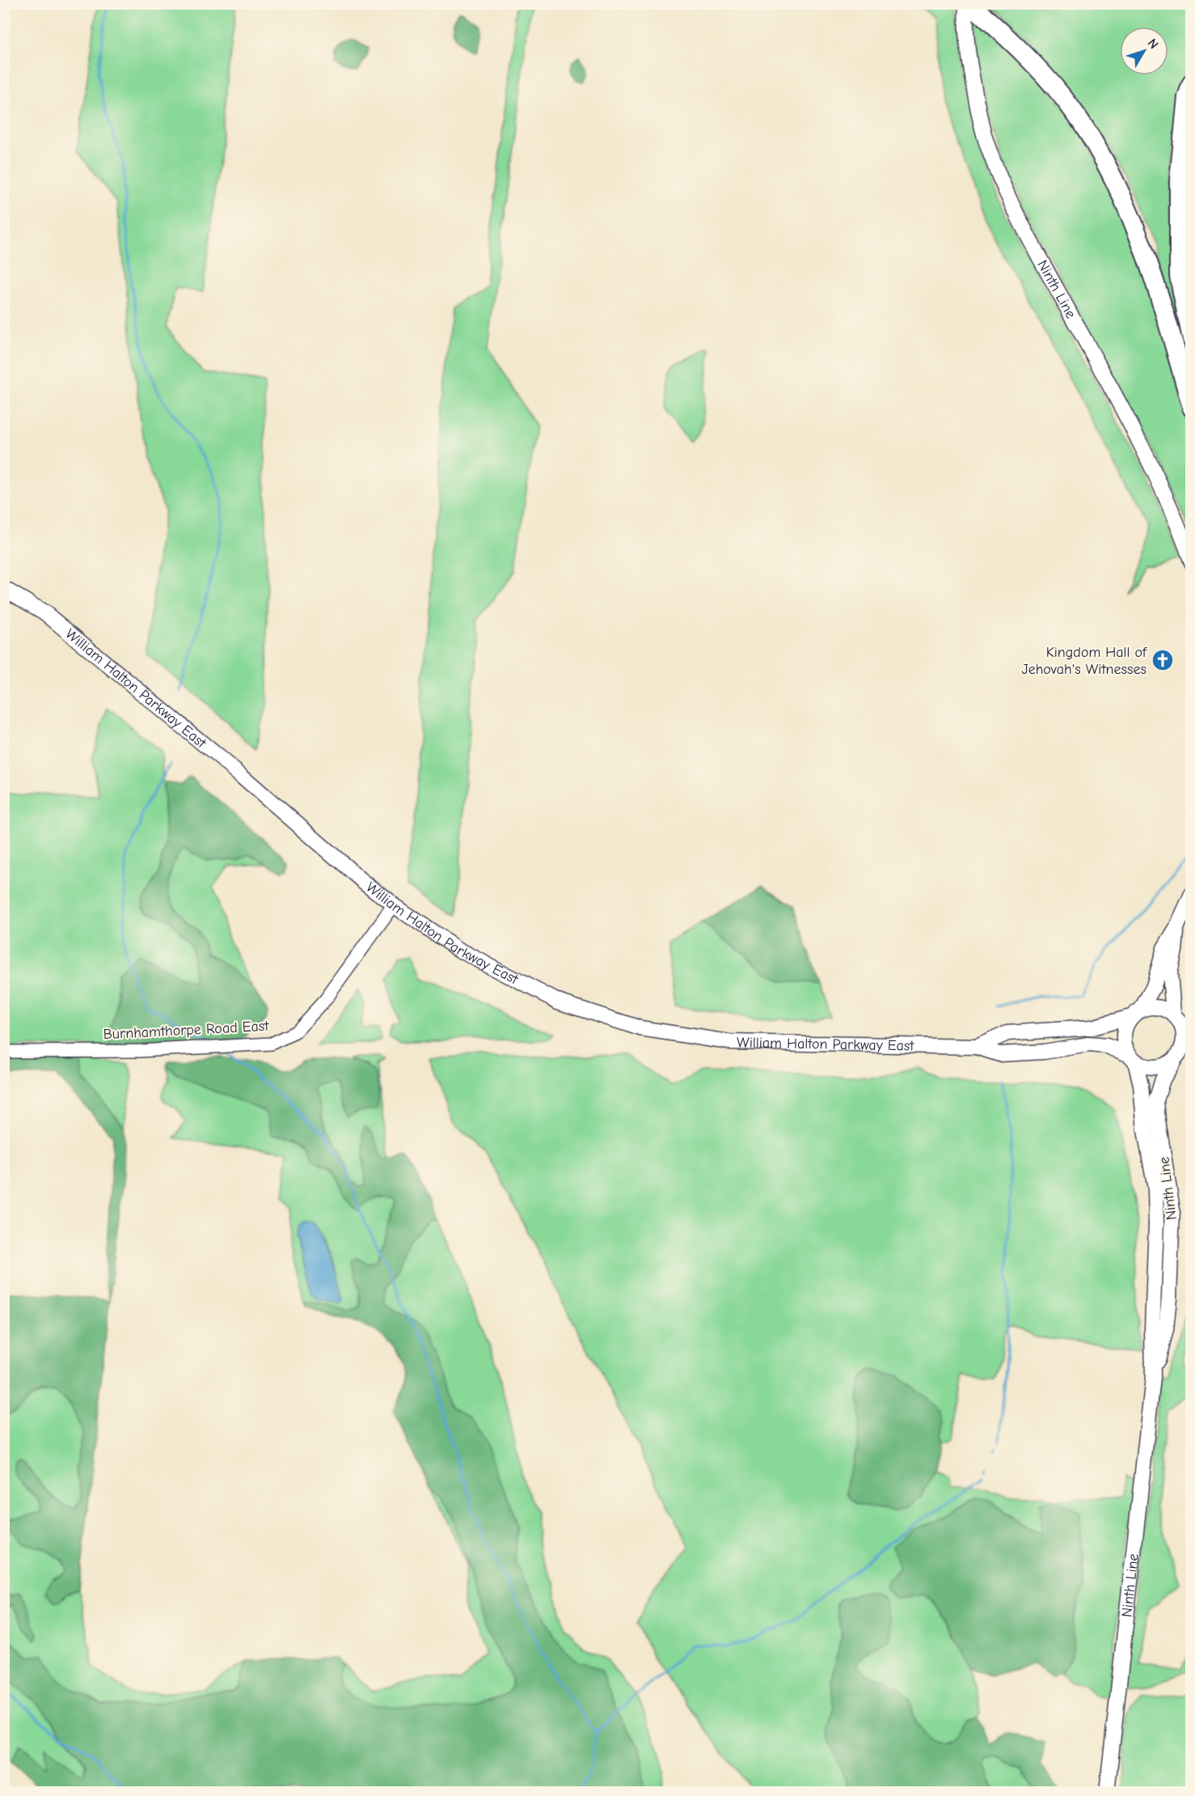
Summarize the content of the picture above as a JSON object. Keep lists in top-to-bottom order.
{
  "streets": {
    "main road": ["Ninth Line", "William Halton Parkway East"],
    "street": ["Burnhamthorpe Road East"]
  },
  "crossings": [
    ["Ninth Line", "William Halton Parkway East"],
    ["William Halton Parkway East", "Burnhamthorpe Road East"]
  ],
  "places": {
    "church": ["Kingdom Hall of Jehovah's Witnesses"]
  },
  "north": "top right"
}
